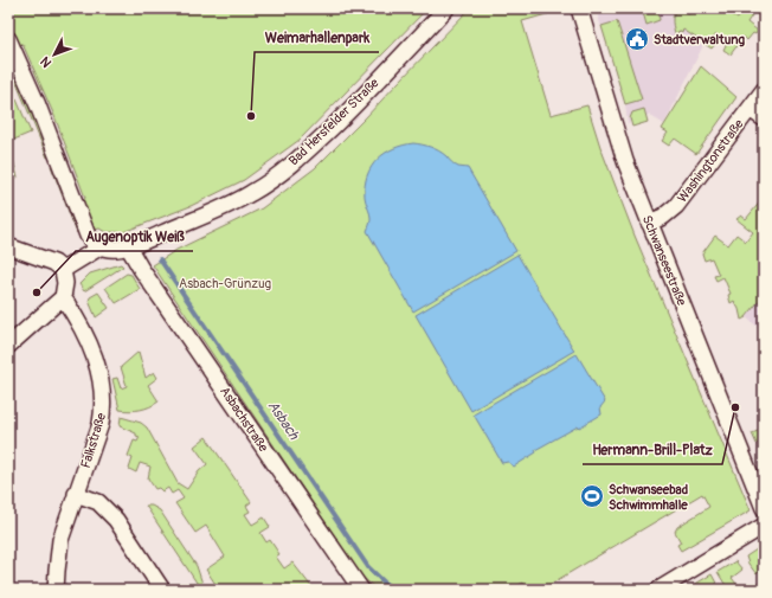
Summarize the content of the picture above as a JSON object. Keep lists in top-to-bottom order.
{
  "streets": {
    "street": [
      "Bad Hersfelder Straße",
      "Washingtonstraße",
      "Schwanseestraße",
      "Asbachstraße",
      "Falkstraße"
    ]
  },
  "crossings": [
    ["Bad Hersfelder Straße", "Asbachstraße"],
    ["Washingtonstraße", "Schwanseestraße"]
  ],
  "water": ["Asbach"],
  "parks": ["Asbach-Grünzug"],
  "places": {
    "public building": ["Stadtverwaltung"],
    "other": ["Weimarhallenpark", "Augenoptik Weiß", "Hermann-Brill-Platz"],
    "sports": ["Schwanseebad Schwimmhalle"]
  },
  "north": "bottom left"
}
